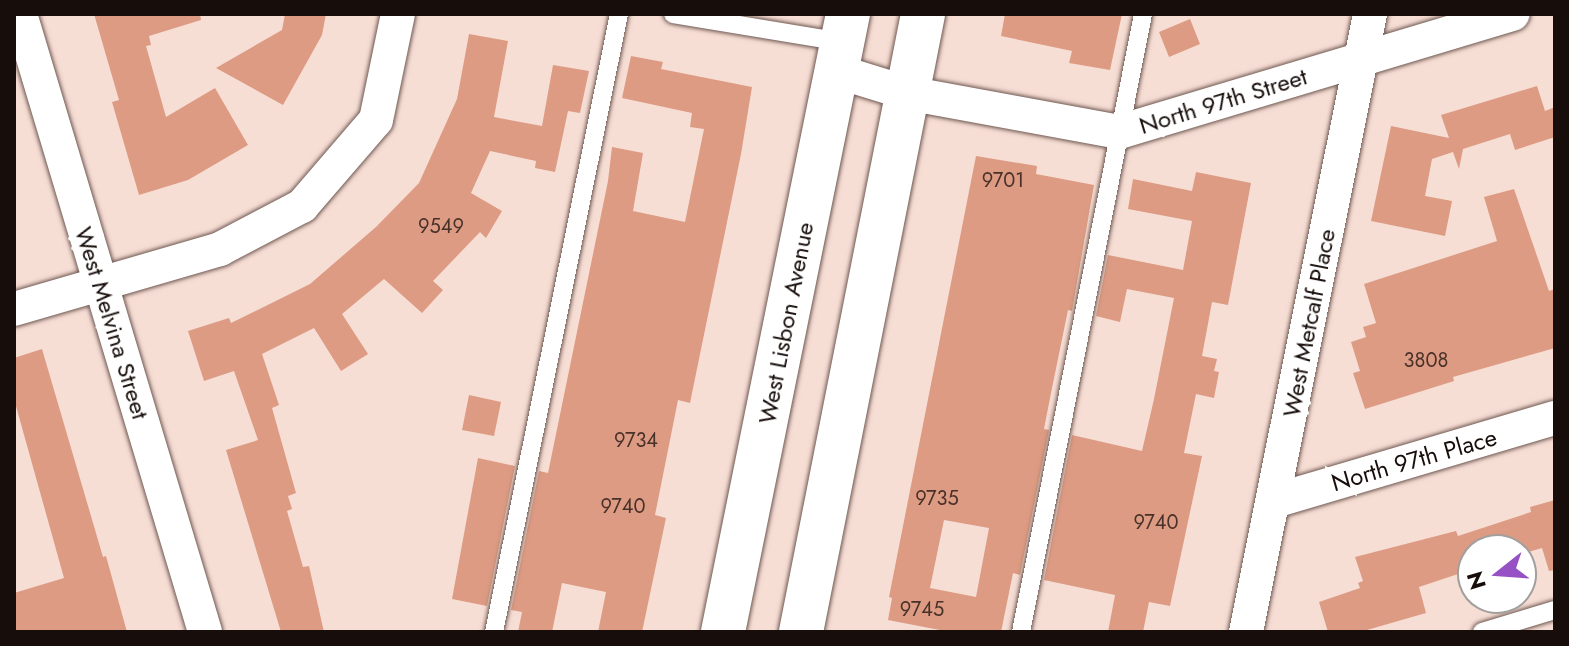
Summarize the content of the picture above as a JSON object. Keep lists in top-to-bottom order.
{
  "streets": {
    "main road": ["West Lisbon Avenue"],
    "street": [
      "North 97th Street",
      "West Melvina Street",
      "West Metcalf Place",
      "North 97th Place"
    ]
  },
  "crossings": [
    ["North 97th Street", "West Lisbon Avenue"],
    ["North 97th Street", "West Metcalf Place"],
    ["West Metcalf Place", "North 97th Place"]
  ],
  "house_numbers": [
    "9701",
    "9549",
    "3808",
    "9734",
    "9735",
    "9740",
    "9740",
    "9745"
  ],
  "north": "left"
}
